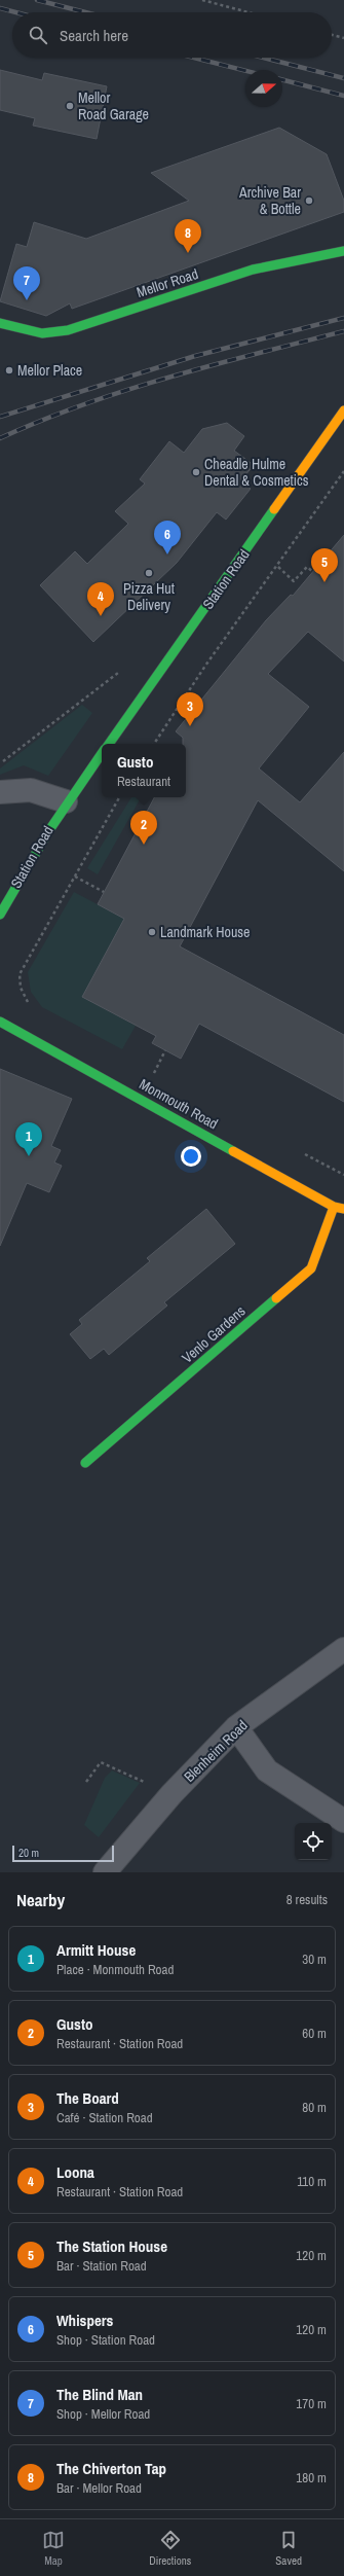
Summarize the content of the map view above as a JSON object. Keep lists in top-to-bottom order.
{
  "streets": {
    "street": [
      "Mellor Road",
      "Station Road",
      "Monmouth Road",
      "Venlo Gardens",
      "Blenheim Road"
    ]
  },
  "crossings": [
    ["Monmouth Road", "Venlo Gardens"]
  ],
  "places": [
    "Mellor Road Garage",
    "Archive Bar & Bottle",
    "Mellor Place",
    "Cheadle Hulme Dental & Cosmetics",
    "Pizza Hut Delivery",
    "Landmark House"
  ],
  "scale_bar": "20 m",
  "north": "right",
  "page": {
    "search": "Search here",
    "pins": [
      "8",
      "7",
      "6",
      "5",
      "4",
      "3",
      "2",
      "1"
    ],
    "popup": ["Gusto", "Restaurant"],
    "scale": "20 m",
    "heading": ["Nearby", "8 results"],
    "list": [
      {
        "mark": "1",
        "name": "Armitt House",
        "note": "Place · Monmouth Road",
        "value": "30 m"
      },
      {
        "mark": "2",
        "name": "Gusto",
        "note": "Restaurant · Station Road",
        "value": "60 m"
      },
      {
        "mark": "3",
        "name": "The Board",
        "note": "Café · Station Road",
        "value": "80 m"
      },
      {
        "mark": "4",
        "name": "Loona",
        "note": "Restaurant · Station Road",
        "value": "110 m"
      },
      {
        "mark": "5",
        "name": "The Station House",
        "note": "Bar · Station Road",
        "value": "120 m"
      },
      {
        "mark": "6",
        "name": "Whispers",
        "note": "Shop · Station Road",
        "value": "120 m"
      },
      {
        "mark": "7",
        "name": "The Blind Man",
        "note": "Shop · Mellor Road",
        "value": "170 m"
      },
      {
        "mark": "8",
        "name": "The Chiverton Tap",
        "note": "Bar · Mellor Road",
        "value": "180 m"
      }
    ],
    "nav": ["Map", "Directions", "Saved"]
  }
}
